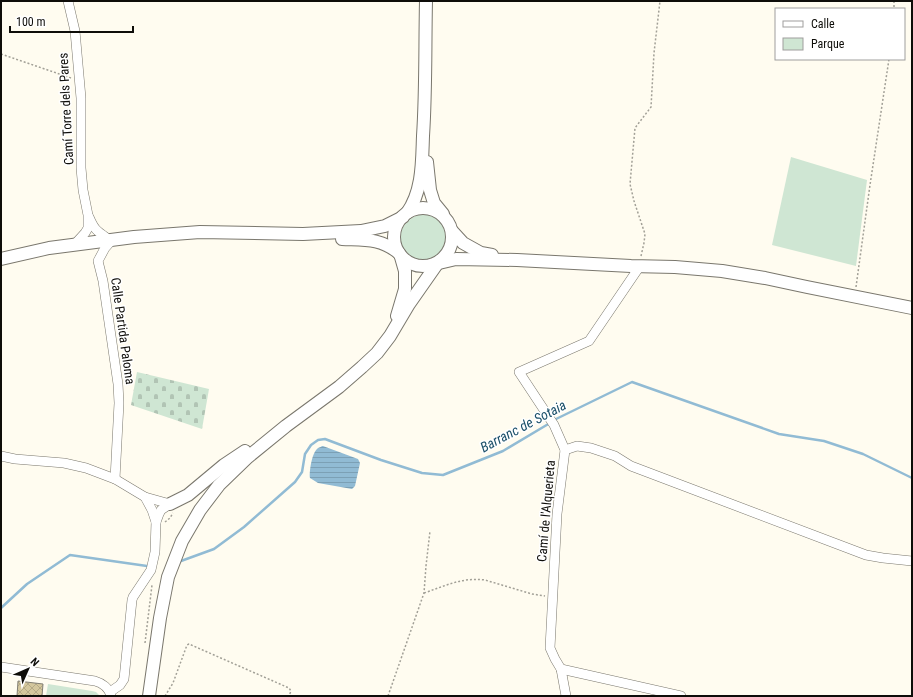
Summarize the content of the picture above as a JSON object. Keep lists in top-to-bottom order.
{
  "streets": {
    "street": ["Camí Torre dels Pares", "Calle Partida Paloma", "Camí de l'Alquerieta"]
  },
  "crossings": [
    ["Camí Torre dels Pares", "Calle Partida Paloma"]
  ],
  "water": ["Barranc de Sotaia"],
  "legend": ["Calle", "Parque"],
  "scale_bar": "100 m",
  "north": "top right"
}
